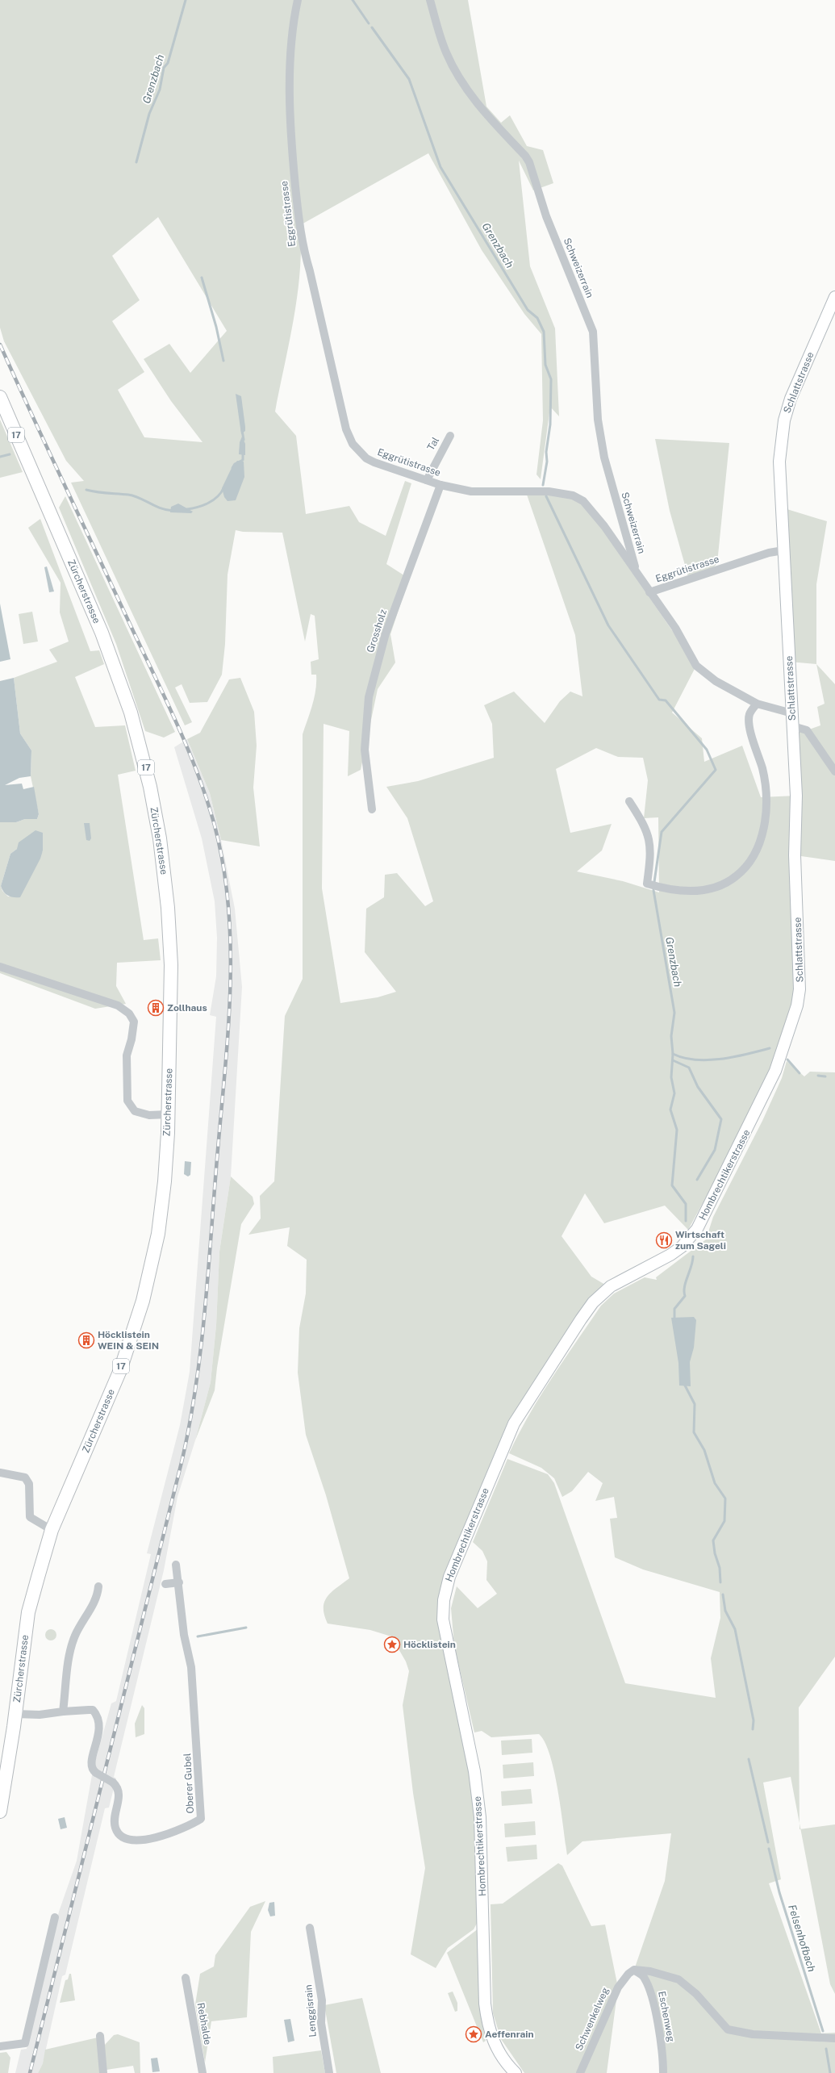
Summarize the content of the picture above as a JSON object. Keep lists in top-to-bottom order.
{
  "streets": {
    "main road": ["17", "Zürcherstrasse"],
    "street": [
      "Eggrütistrasse",
      "Schweizerrain",
      "Schlattstrasse",
      "Tal",
      "Grossholz",
      "Hombrechtikerstrasse",
      "Oberer Gubel",
      "Lenggisrain",
      "Eschenweg",
      "Schwenkelweg",
      "Rebhalde"
    ]
  },
  "crossings": [
    ["Eggrütistrasse", "Schweizerrain"],
    ["Eggrütistrasse", "Schlattstrasse"],
    ["Eggrütistrasse", "Tal"],
    ["Eggrütistrasse", "Grossholz"],
    ["Schlattstrasse", "Hombrechtikerstrasse"],
    ["Zürcherstrasse", "Oberer Gubel"],
    ["Eschenweg", "Schwenkelweg"]
  ],
  "water": ["Grenzbach", "Felsenhofbach"],
  "places": {
    "building": ["Zollhaus", "Höcklistein WEIN & SEIN"],
    "restaurant": ["Wirtschaft zum Sageli"],
    "place": ["Höcklistein", "Aeffenrain"]
  }
}
